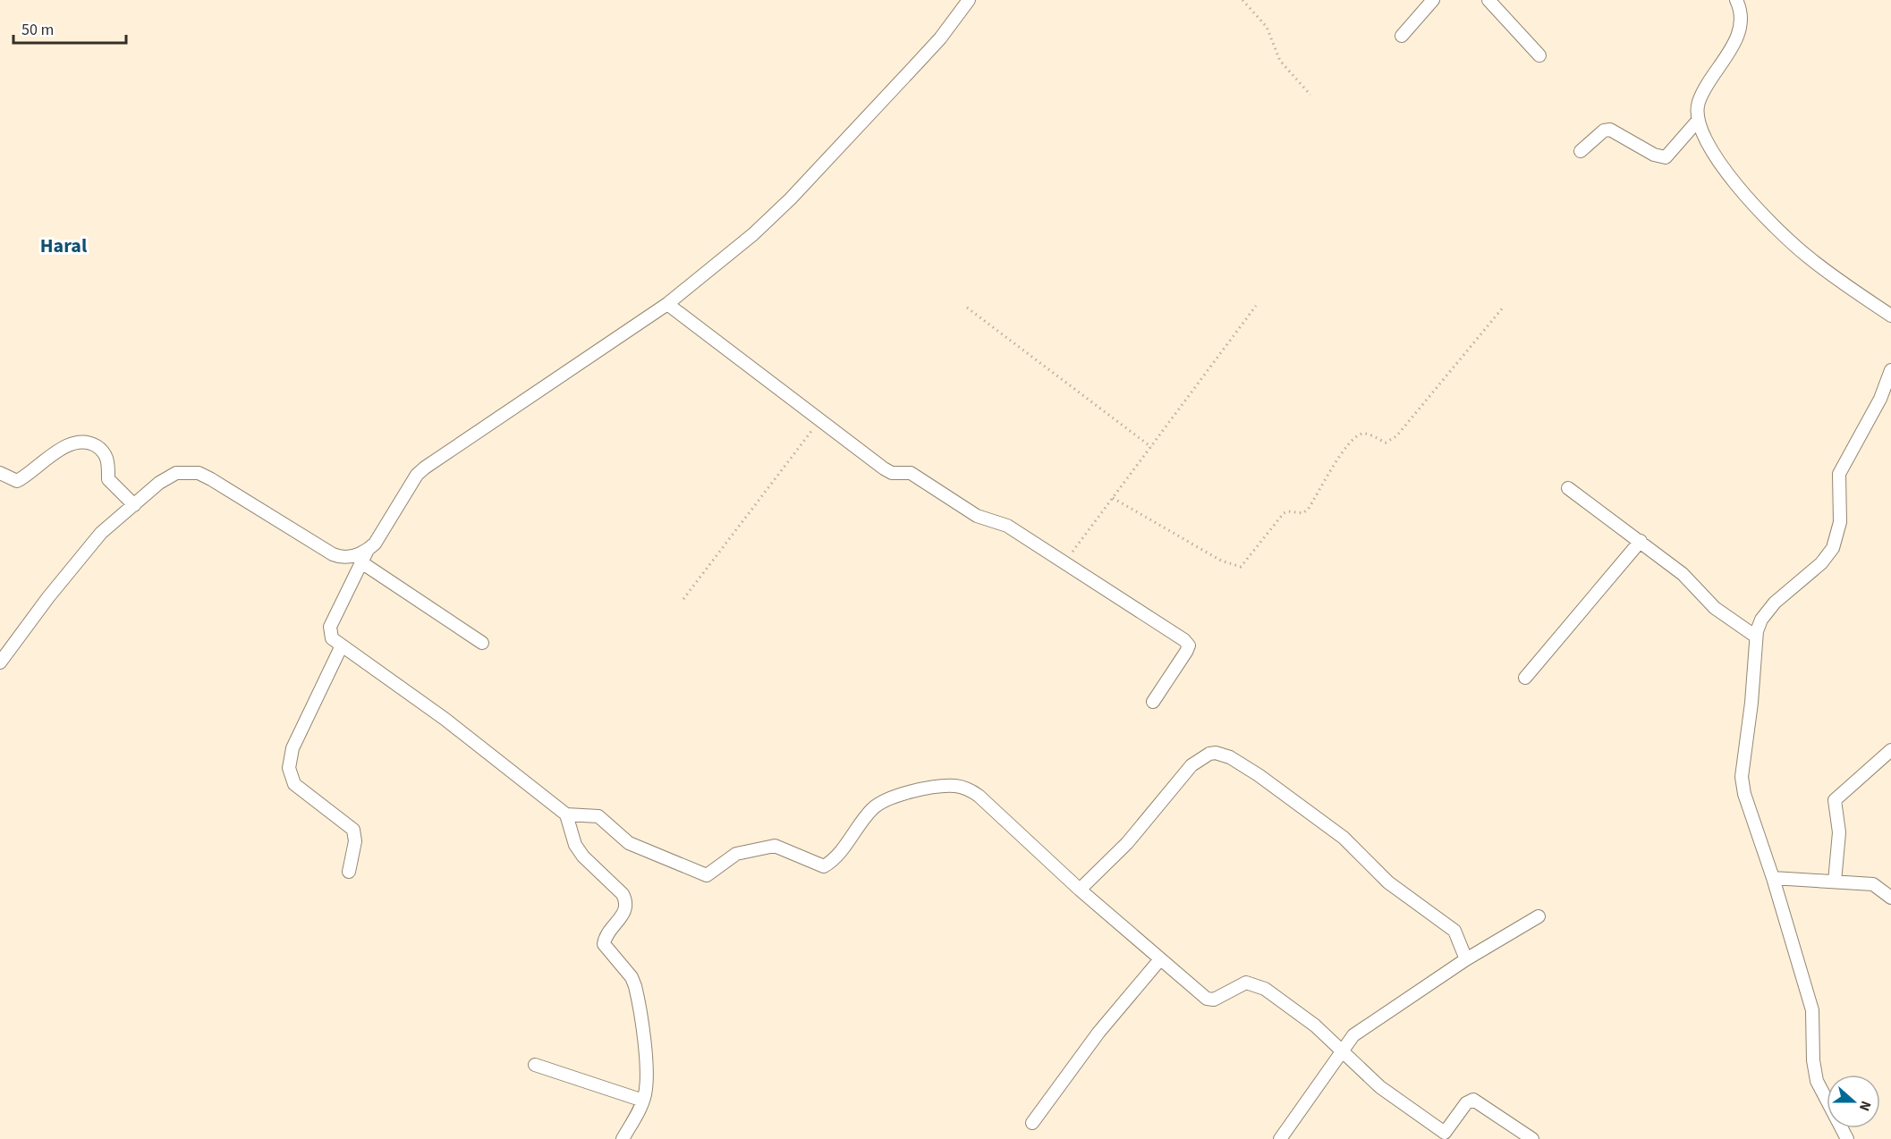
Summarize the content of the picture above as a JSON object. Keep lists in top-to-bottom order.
{
  "districts": ["Haral"],
  "scale_bar": "50 m",
  "north": "right"
}
